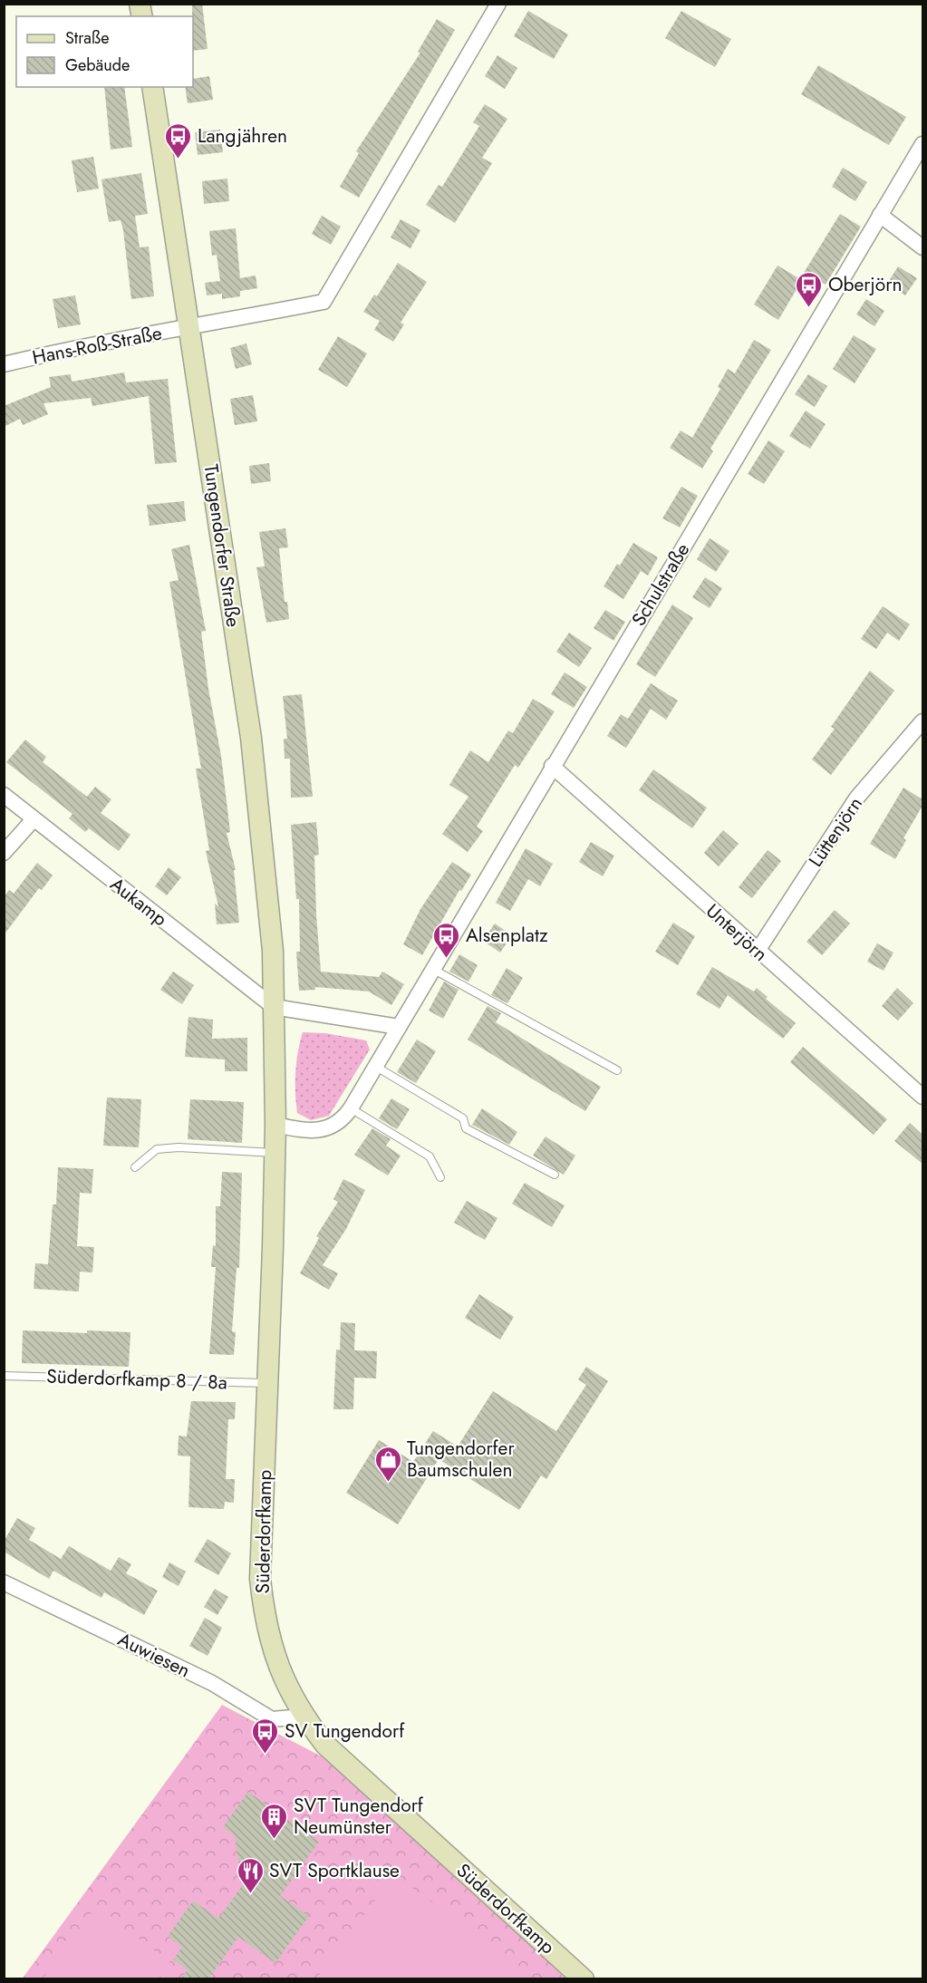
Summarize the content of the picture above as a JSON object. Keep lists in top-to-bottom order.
{
  "streets": {
    "main road": ["Tungendorfer Straße", "Süderdorfkamp"],
    "street": [
      "Hans-Roß-Straße",
      "Schulstraße",
      "Lüttenjörn",
      "Aukamp",
      "Unterjörn",
      "Auwiesen"
    ],
    "lane": ["Süderdorfkamp 8 / 8a"]
  },
  "crossings": [
    ["Hans-Roß-Straße", "Tungendorfer Straße"],
    ["Tungendorfer Straße", "Aukamp"],
    ["Schulstraße", "Unterjörn"],
    ["Lüttenjörn", "Unterjörn"],
    ["Süderdorfkamp 8 / 8a", "Süderdorfkamp"],
    ["Süderdorfkamp", "Auwiesen"]
  ],
  "places": {
    "bus stop": [
      "Langjähren",
      "Oberjörn",
      "Alsenplatz",
      "SV Tungendorf"
    ],
    "shop": ["Tungendorfer Baumschulen"],
    "building": ["SVT Tungendorf Neumünster"],
    "restaurant": ["SVT Sportklause"]
  },
  "legend": ["Straße", "Gebäude"]
}
